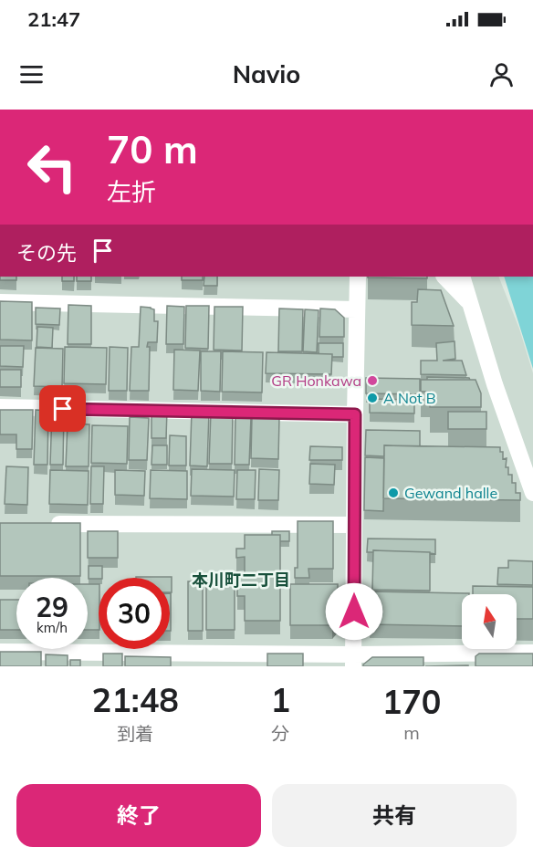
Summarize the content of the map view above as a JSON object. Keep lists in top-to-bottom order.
{
  "districts": ["本川町二丁目"],
  "places": ["GR Honkawa", "A Not B", "Gewand halle"],
  "north": "top",
  "page": {
    "status": "21:47",
    "header": "Navio",
    "turn": ["70 m", "左折"],
    "then": "その先",
    "speed": "29 km/h",
    "limit": "30",
    "eta": [
      "21:48",
      "到着",
      "1",
      "分",
      "170",
      "m"
    ],
    "buttons": ["終了", "共有"]
  }
}
